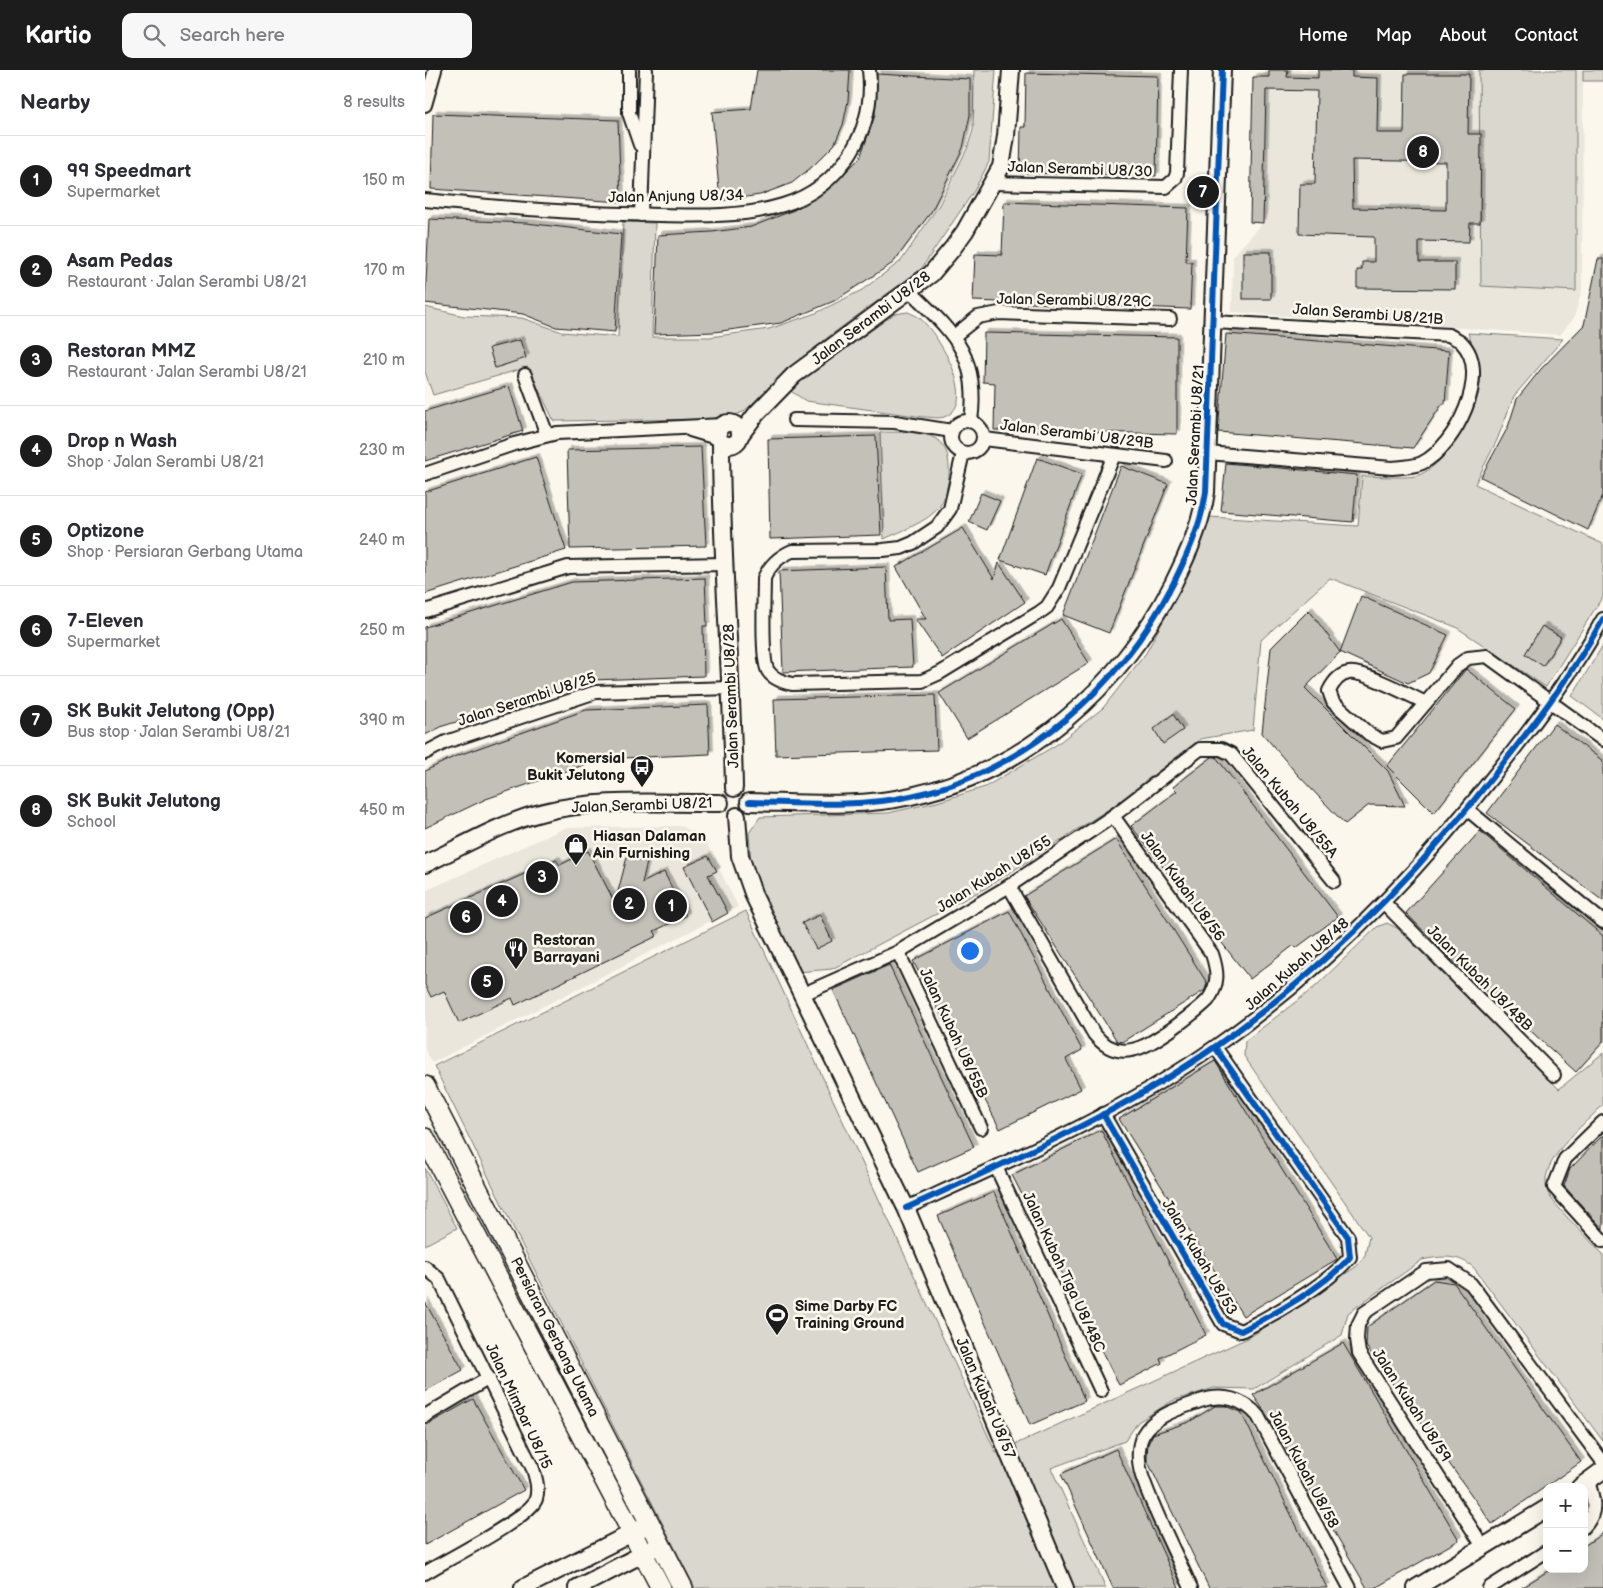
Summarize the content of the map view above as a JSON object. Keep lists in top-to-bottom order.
{
  "streets": {
    "main road": ["Persiaran Gerbang Utama"],
    "street": [
      "Jalan Serambi U8/30",
      "Jalan Anjung U8/34",
      "Jalan Serambi U8/29C",
      "Jalan Serambi U8/21B",
      "Jalan Serambi U8/28",
      "Jalan Serambi U8/29B",
      "Jalan Serambi U8/21",
      "Jalan Serambi U8/25",
      "Jalan Kubah U8/55A",
      "Jalan Kubah U8/55",
      "Jalan Kubah U8/56",
      "Jalan Kubah U8/48",
      "Jalan Kubah U8/48B",
      "Jalan Kubah U8/55B",
      "Jalan Kubah U8/53",
      "Jalan Kubah Tiga U8/48C",
      "Jalan Kubah U8/57",
      "Jalan Kubah U8/59",
      "Jalan Mimbar U8/15",
      "Jalan Kubah U8/58"
    ]
  },
  "crossings": [
    ["Jalan Serambi U8/30", "Jalan Serambi U8/28"],
    ["Jalan Serambi U8/21B", "Jalan Serambi U8/21"],
    ["Jalan Serambi U8/28", "Jalan Serambi U8/21"],
    ["Jalan Serambi U8/28", "Jalan Serambi U8/25"],
    ["Jalan Serambi U8/28", "Jalan Kubah U8/57"],
    ["Jalan Serambi U8/21", "Jalan Kubah U8/57"],
    ["Jalan Kubah U8/55A", "Jalan Kubah U8/55"],
    ["Jalan Kubah U8/55", "Jalan Kubah U8/56"],
    ["Jalan Kubah U8/55", "Jalan Kubah U8/55B"],
    ["Jalan Kubah U8/55", "Jalan Kubah U8/57"],
    ["Jalan Kubah U8/48", "Jalan Kubah U8/48B"],
    ["Jalan Kubah U8/48", "Jalan Kubah U8/53"],
    ["Jalan Kubah U8/48", "Jalan Kubah Tiga U8/48C"],
    ["Jalan Kubah U8/48", "Jalan Kubah U8/57"]
  ],
  "places": {
    "bus stop": ["Komersial Bukit Jelutong"],
    "shop": ["Hiasan Dalaman Ain Furnishing"],
    "restaurant": ["Restoran Barrayani"],
    "sports": ["Sime Darby FC Training Ground"]
  },
  "page": {
    "header": "Kartio",
    "search": "Search here",
    "nav": [
      "Home",
      "Map",
      "About",
      "Contact"
    ],
    "heading": ["Nearby", "8 results"],
    "pins": [
      "8",
      "7",
      "3",
      "4",
      "2",
      "1",
      "6",
      "5"
    ],
    "list": [
      {
        "mark": "1",
        "name": "99 Speedmart",
        "note": "Supermarket",
        "value": "150 m"
      },
      {
        "mark": "2",
        "name": "Asam Pedas",
        "note": "Restaurant · Jalan Serambi U8/21",
        "value": "170 m"
      },
      {
        "mark": "3",
        "name": "Restoran MMZ",
        "note": "Restaurant · Jalan Serambi U8/21",
        "value": "210 m"
      },
      {
        "mark": "4",
        "name": "Drop n Wash",
        "note": "Shop · Jalan Serambi U8/21",
        "value": "230 m"
      },
      {
        "mark": "5",
        "name": "Optizone",
        "note": "Shop · Persiaran Gerbang Utama",
        "value": "240 m"
      },
      {
        "mark": "6",
        "name": "7-Eleven",
        "note": "Supermarket",
        "value": "250 m"
      },
      {
        "mark": "7",
        "name": "SK Bukit Jelutong (Opp)",
        "note": "Bus stop · Jalan Serambi U8/21",
        "value": "390 m"
      },
      {
        "mark": "8",
        "name": "SK Bukit Jelutong",
        "note": "School",
        "value": "450 m"
      }
    ],
    "map_buttons": ["+", "−"]
  }
}
